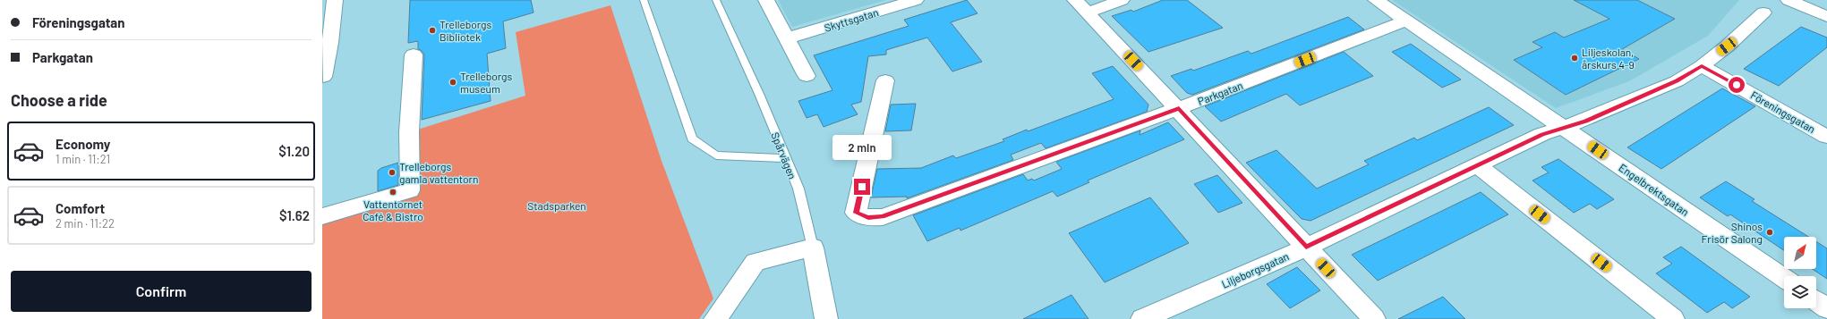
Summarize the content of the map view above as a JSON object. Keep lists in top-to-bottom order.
{
  "streets": {
    "street": [
      "Skyttsgatan",
      "Parkgatan",
      "Föreningsgatan",
      "Spårvägen",
      "Engelbrektsgatan",
      "Liljeborgsgatan"
    ]
  },
  "crossings": [
    ["Parkgatan", "Engelbrektsgatan"],
    ["Föreningsgatan", "Liljeborgsgatan"],
    ["Engelbrektsgatan", "Liljeborgsgatan"]
  ],
  "parks": ["Stadsparken"],
  "places": [
    "Trelleborgs Bibliotek",
    "Liljeskolan, årskurs 4-9",
    "Trelleborgs museum",
    "Trelleborgs gamla vattentorn",
    "Vattentornet Café & Bistro",
    "Shinos Frisör Salong"
  ],
  "north": "top right",
  "page": {
    "banner": ["Föreningsgatan", "Parkgatan"],
    "heading": "Choose a ride",
    "list": [
      {
        "name": "Economy",
        "note": "1 min · 11:21",
        "value": "$1.20"
      },
      {
        "name": "Comfort",
        "note": "2 min · 11:22",
        "value": "$1.62"
      }
    ],
    "bubble": "2 min",
    "buttons": "Confirm"
  }
}
